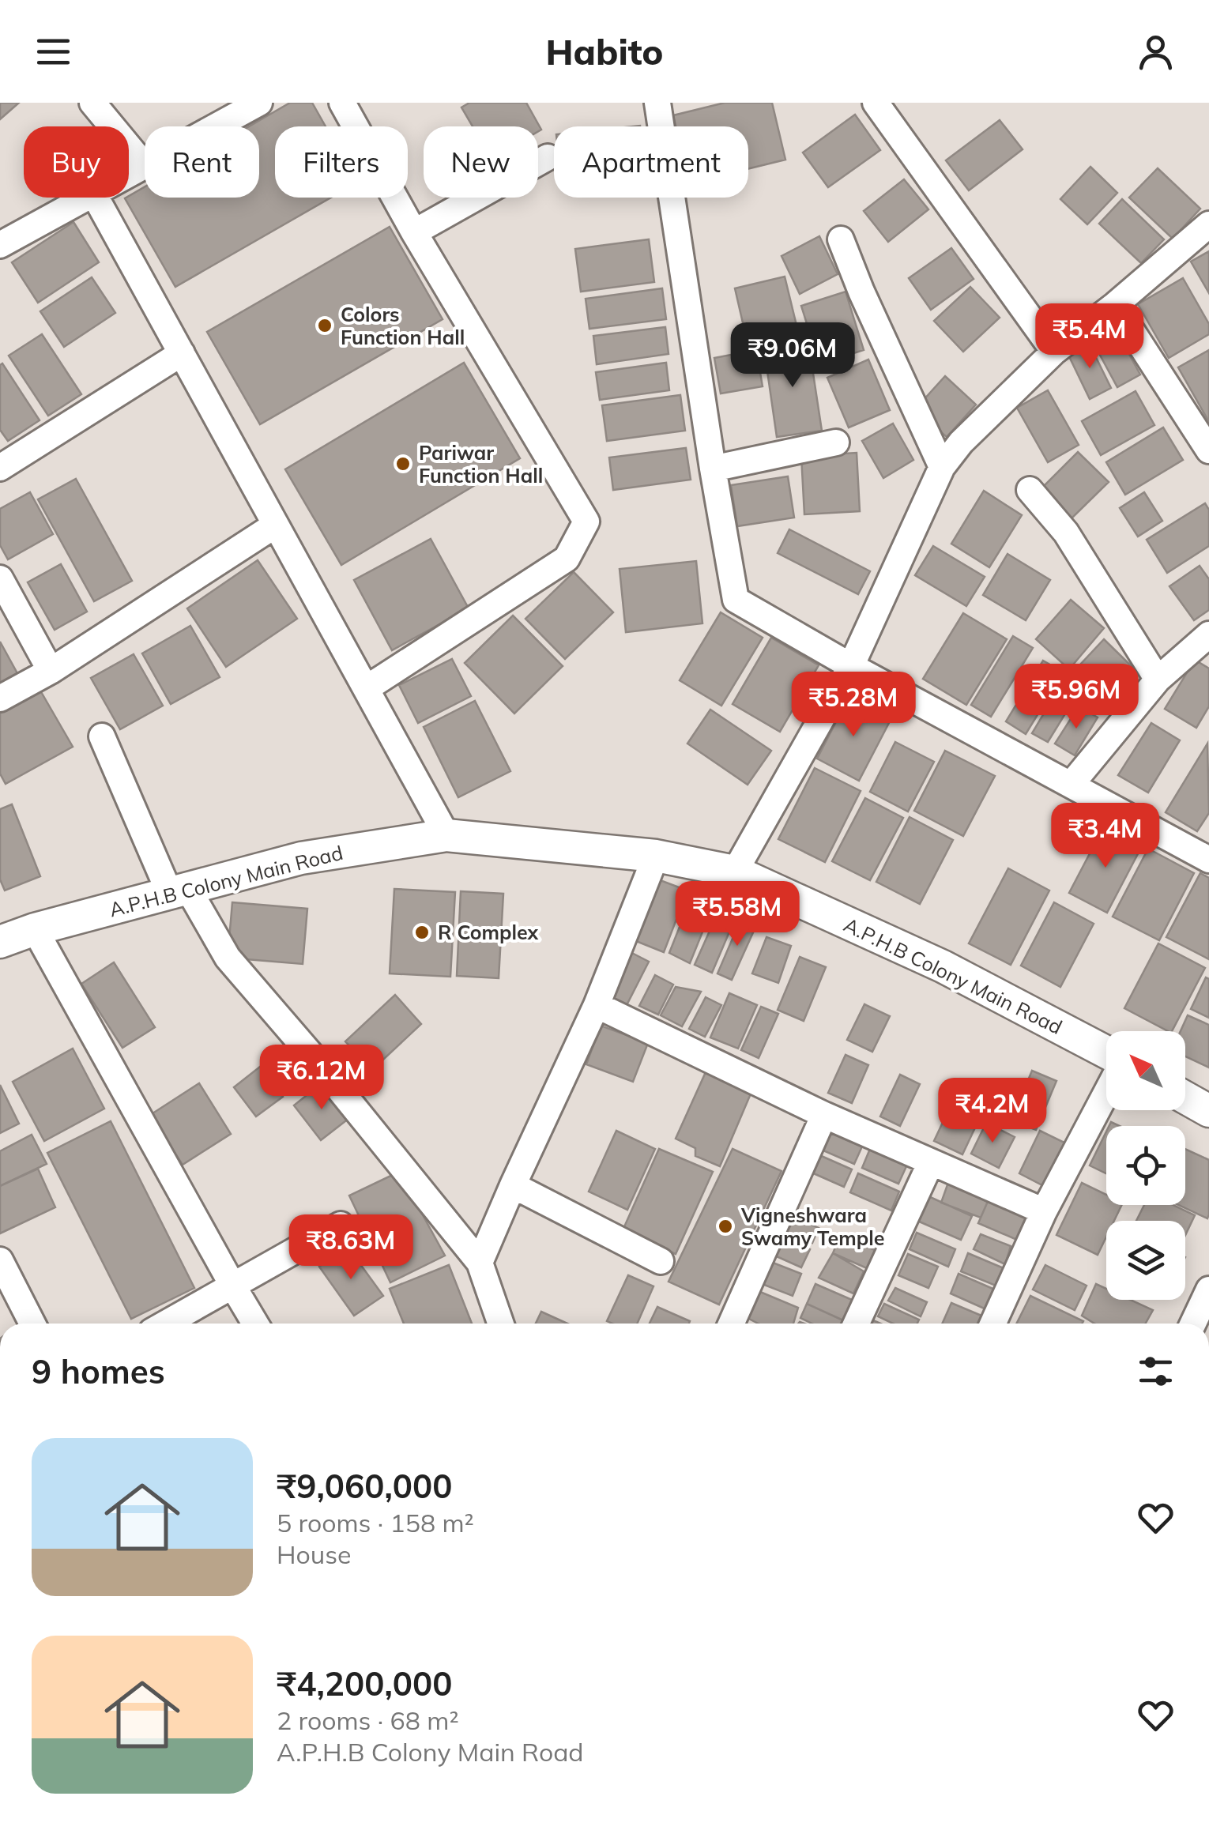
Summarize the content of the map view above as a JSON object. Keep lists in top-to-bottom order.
{
  "streets": {
    "street": ["A.P.H.B Colony Main Road"]
  },
  "places": [
    "Colors Function Hall",
    "Pariwar Function Hall",
    "R Complex",
    "Vigneshwara Swamy Temple"
  ],
  "north": "top left",
  "page": {
    "header": "Habito",
    "chip": [
      "Buy",
      "Rent",
      "Filters",
      "New",
      "Apartment"
    ],
    "price": [
      "₹5.4M",
      "₹9.06M",
      "₹5.96M",
      "₹5.28M",
      "₹3.4M",
      "₹5.58M",
      "₹6.12M",
      "₹4.2M",
      "₹8.63M"
    ],
    "heading": "9 homes",
    "list": [
      {
        "name": "₹9,060,000",
        "note": "5 rooms · 158 m² · House"
      },
      {
        "name": "₹4,200,000",
        "note": "2 rooms · 68 m² · A.P.H.B Colony Main Road"
      }
    ]
  }
}
